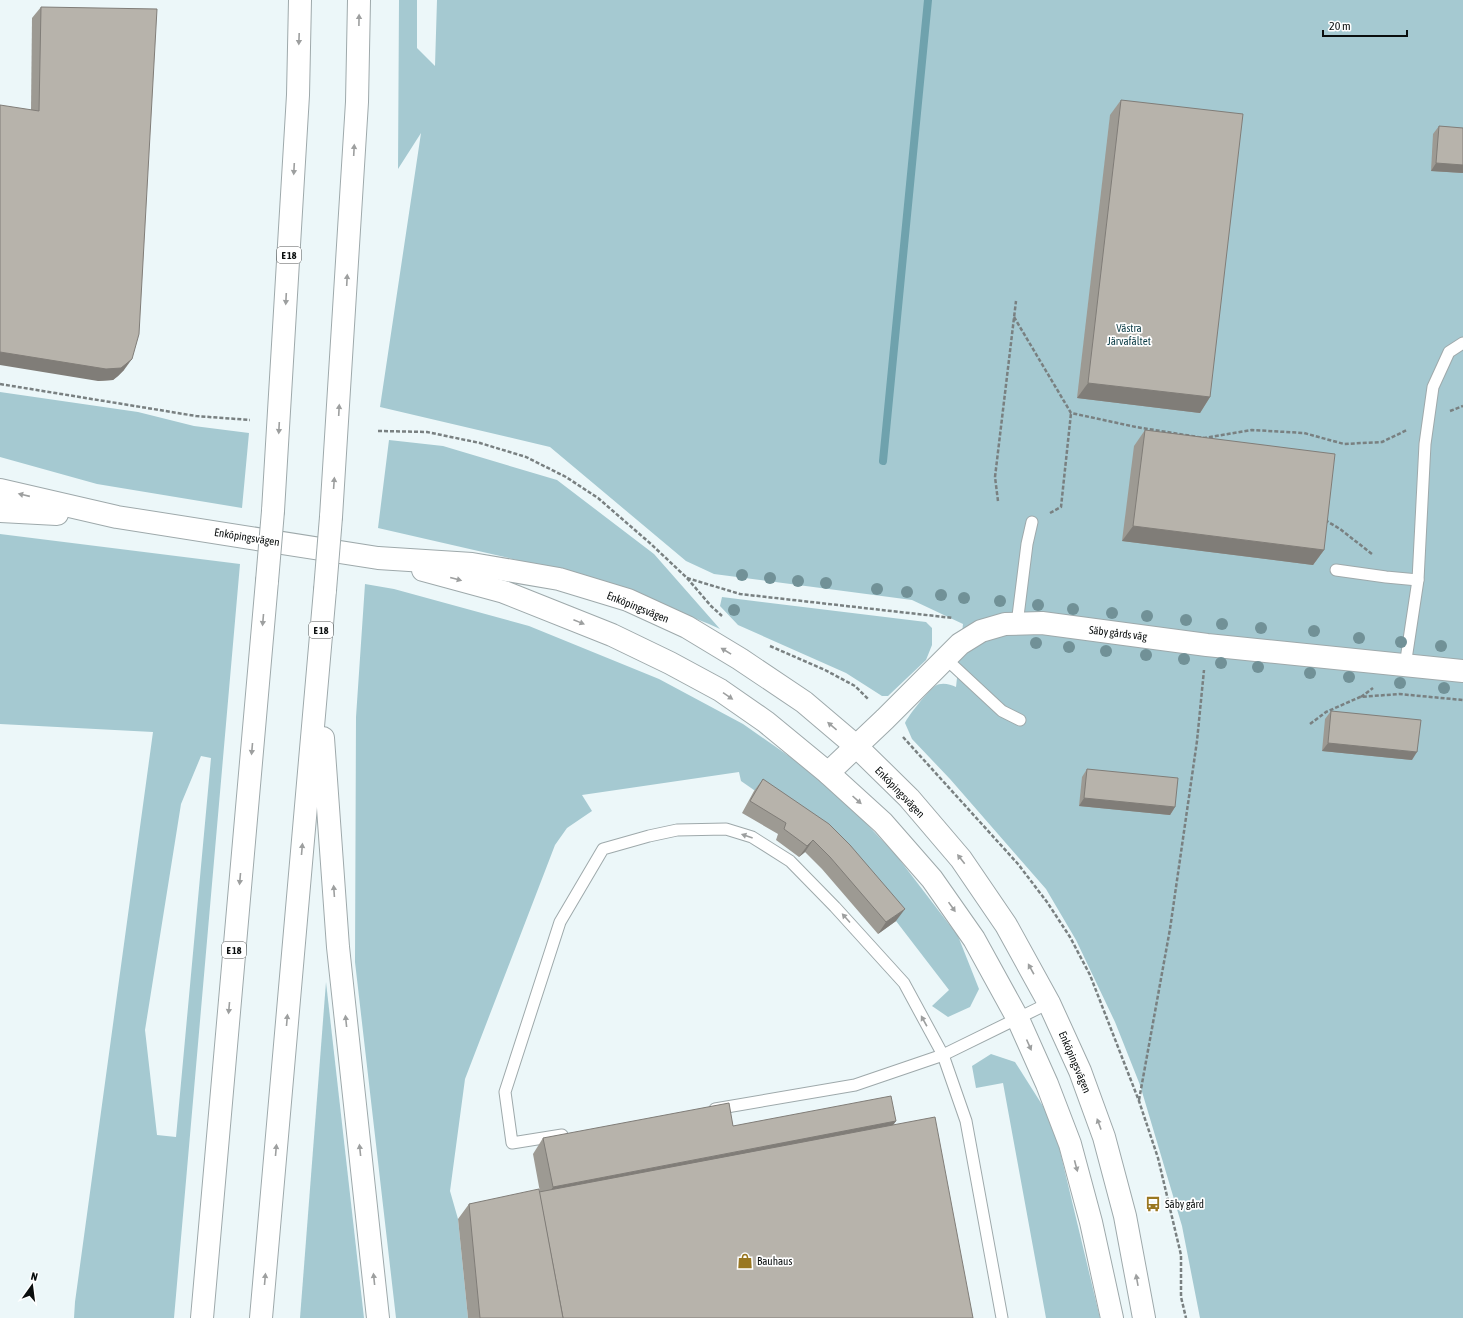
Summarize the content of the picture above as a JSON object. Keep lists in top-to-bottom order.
{
  "streets": {
    "main road": ["E 18", "Enköpingsvägen", "Säby gårds väg"]
  },
  "crossings": [
    ["Enköpingsvägen", "Säby gårds väg"]
  ],
  "parks": ["Västra Järvafältet"],
  "places": {
    "bus stop": ["Säby gård"],
    "shop": ["Bauhaus"]
  },
  "scale_bar": "20 m",
  "north": "top"
}
